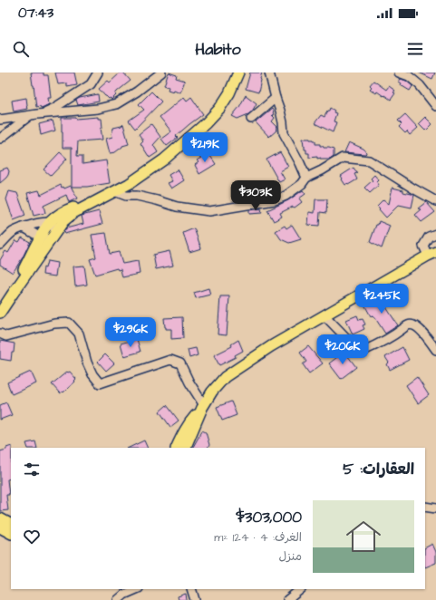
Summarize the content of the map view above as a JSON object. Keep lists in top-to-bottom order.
{
  "page": {
    "status": "07:43",
    "header": "Habito",
    "price": [
      "$219K",
      "$303K",
      "$245K",
      "$296K",
      "$206K"
    ],
    "heading": "العقارات: 5",
    "list": [
      {
        "name": "$303,000",
        "note": "الغرف: 4 · 124 m² · منزل"
      }
    ]
  }
}
